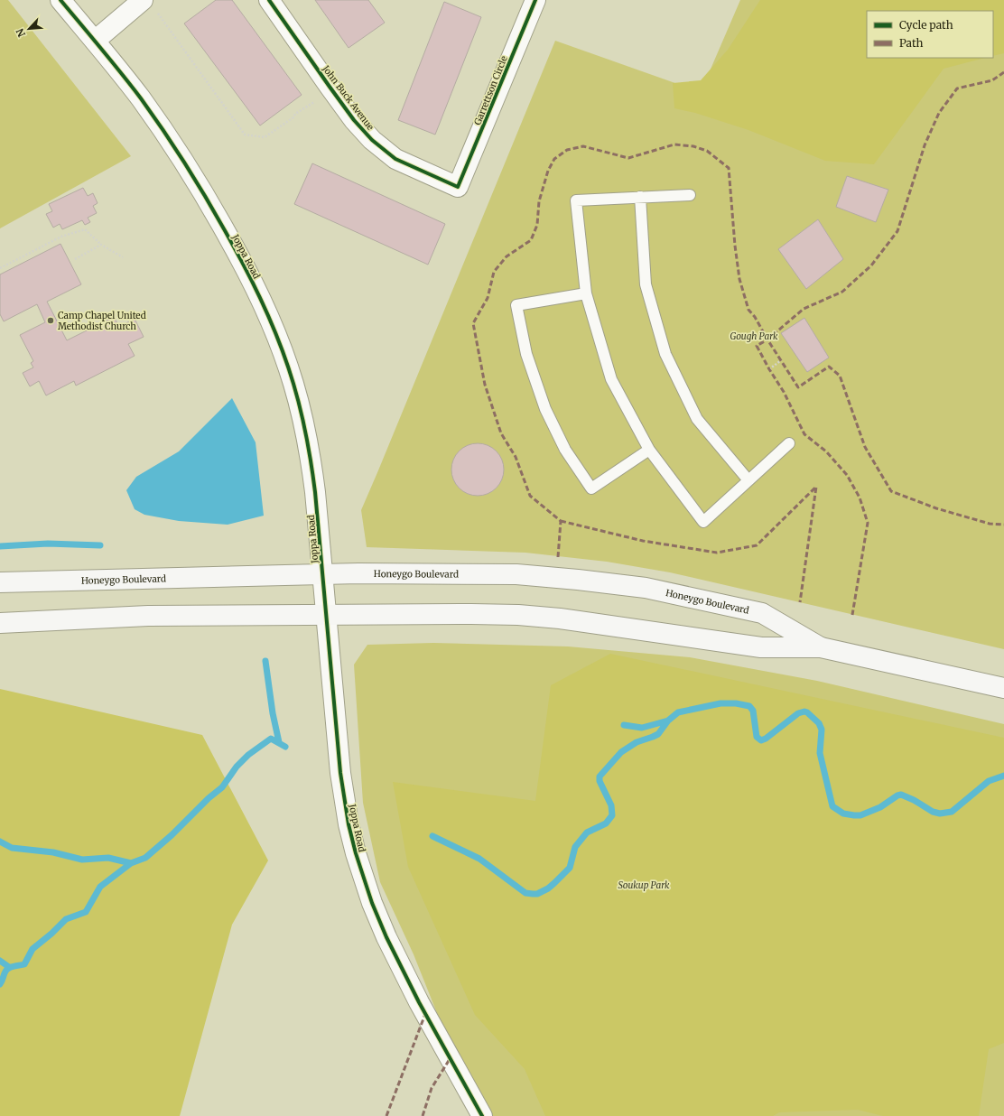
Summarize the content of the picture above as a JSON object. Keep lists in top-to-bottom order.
{
  "streets": {
    "main road": ["Honeygo Boulevard"],
    "street": ["Garrettson Circle", "John Buck Avenue", "Joppa Road"]
  },
  "crossings": [
    ["Garrettson Circle", "John Buck Avenue"],
    ["Joppa Road", "Honeygo Boulevard"]
  ],
  "parks": ["Gough Park", "Soukup Park"],
  "places": ["Camp Chapel United Methodist Church"],
  "legend": ["Cycle path", "Path"],
  "north": "bottom left"
}
